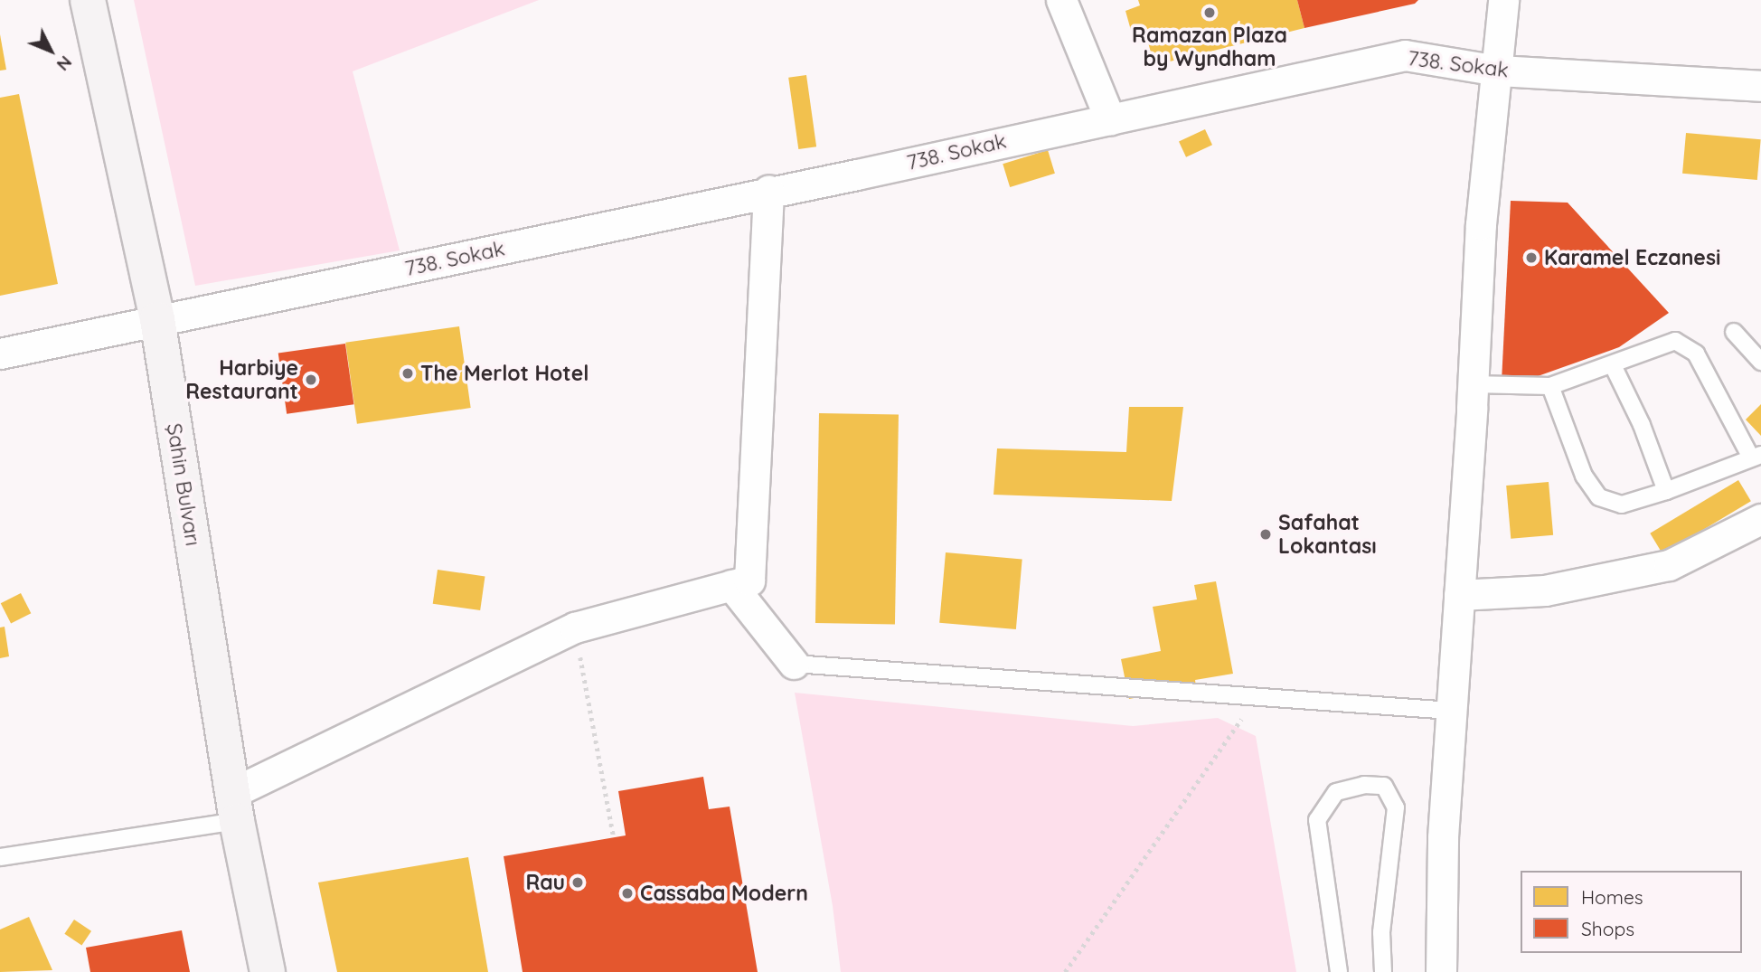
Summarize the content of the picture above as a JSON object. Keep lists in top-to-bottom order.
{
  "streets": {
    "street": ["738. Sokak", "Şahin Bulvarı"]
  },
  "crossings": [
    ["738. Sokak", "Şahin Bulvarı"]
  ],
  "places": [
    "Ramazan Plaza by Wyndham",
    "Karamel Eczanesi",
    "The Merlot Hotel",
    "Harbiye Restaurant",
    "Safahat Lokantası",
    "Rau",
    "Cassaba Modern"
  ],
  "legend": ["Homes", "Shops"],
  "north": "bottom right"
}
